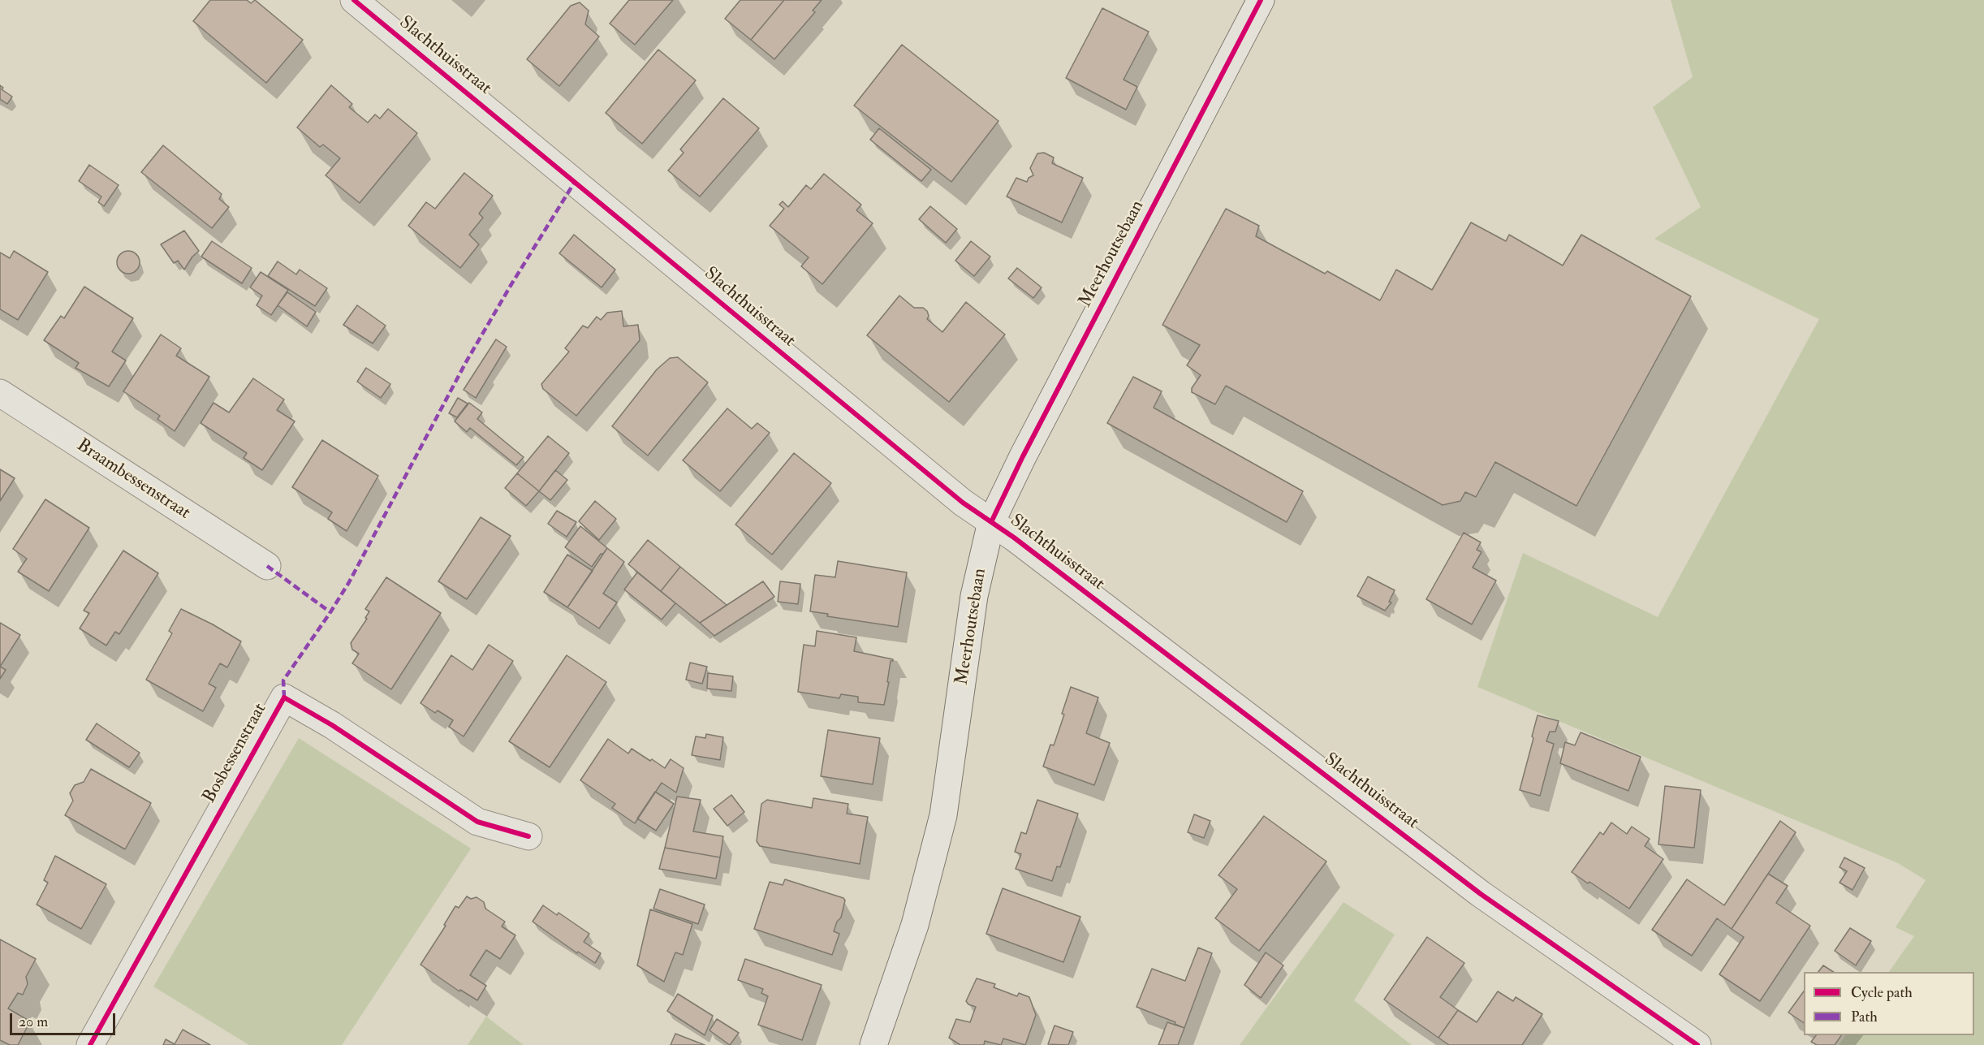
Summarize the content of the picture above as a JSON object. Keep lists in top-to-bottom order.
{
  "streets": {
    "street": [
      "Slachthuisstraat",
      "Meerhoutsebaan",
      "Braambessenstraat",
      "Bosbessenstraat"
    ]
  },
  "crossings": [
    ["Slachthuisstraat", "Meerhoutsebaan"]
  ],
  "legend": ["Cycle path", "Path"],
  "scale_bar": "20 m"
}
